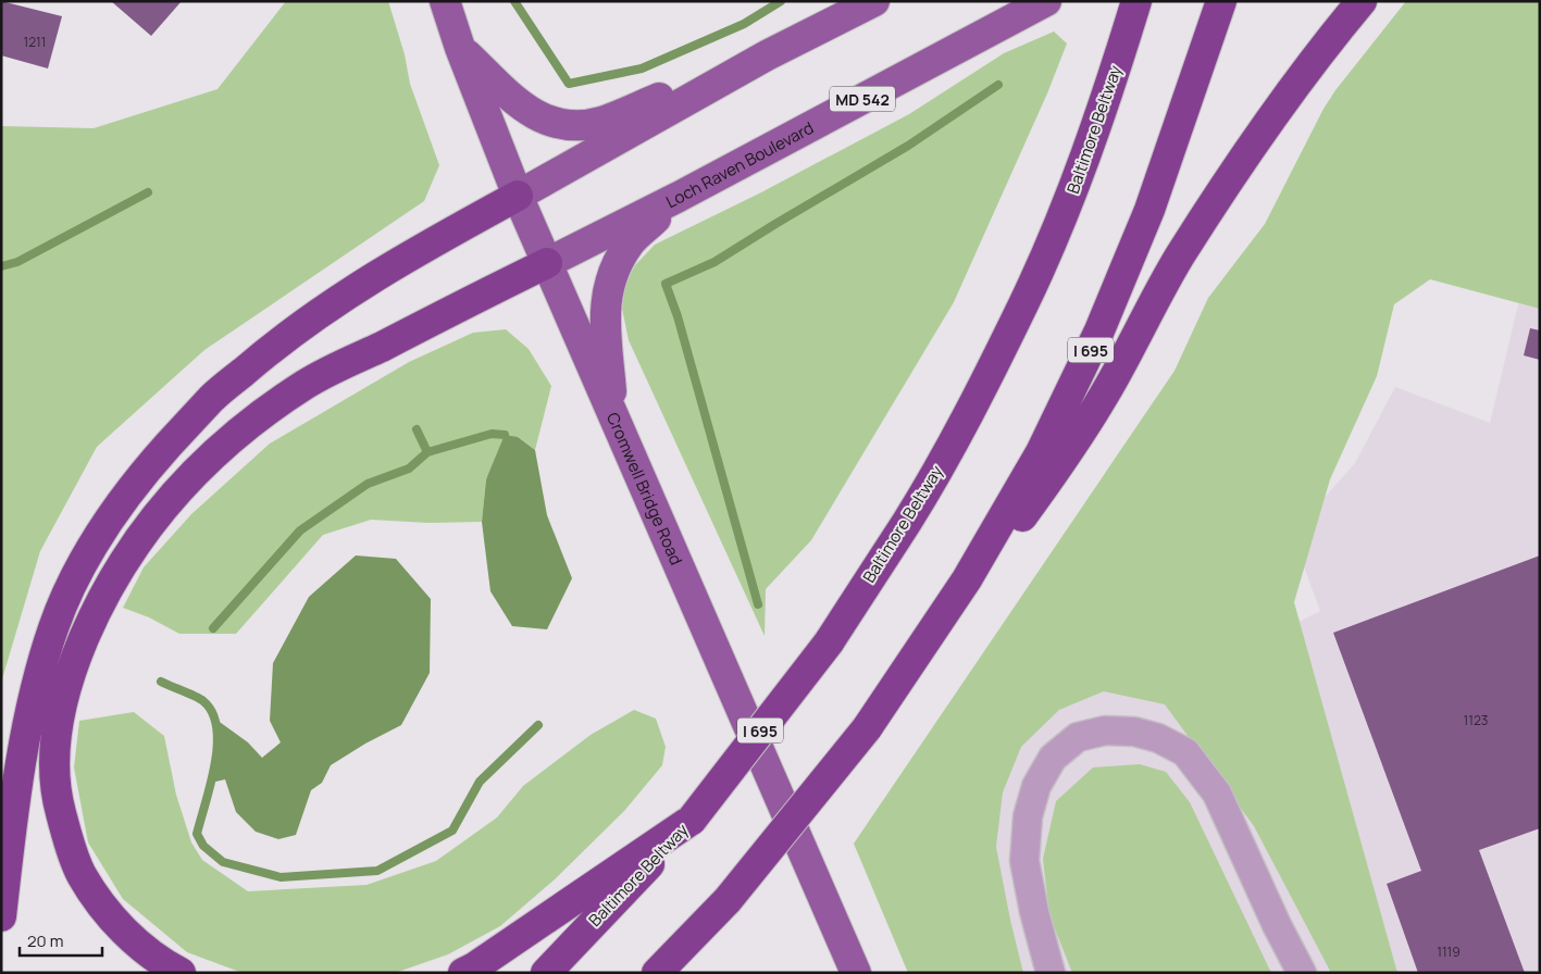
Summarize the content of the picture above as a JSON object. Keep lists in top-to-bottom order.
{
  "streets": {
    "highway": ["Baltimore Beltway", "I 695"],
    "main road": ["MD 542", "Loch Raven Boulevard", "Cromwell Bridge Road"]
  },
  "crossings": [
    ["Loch Raven Boulevard", "Cromwell Bridge Road"]
  ],
  "house_numbers": ["1211", "1123", "1119"],
  "scale_bar": "20 m"
}
